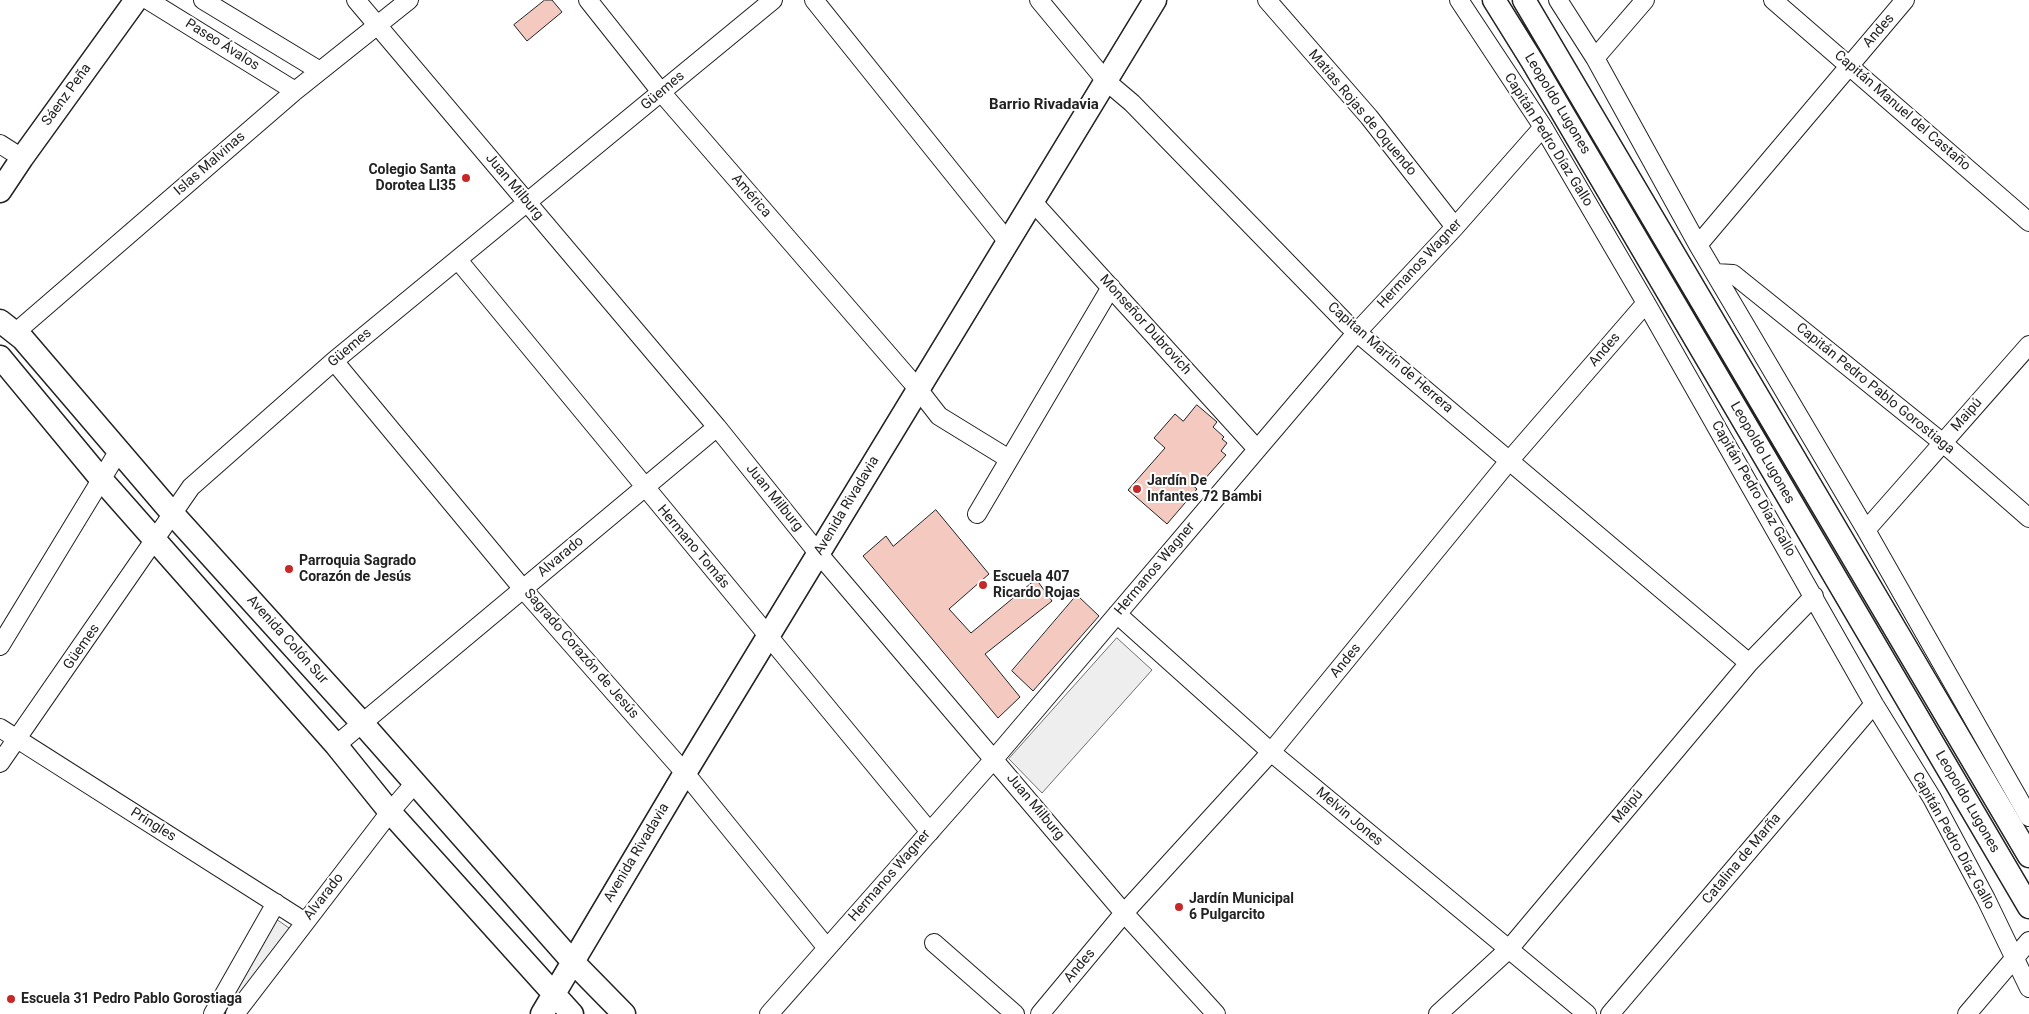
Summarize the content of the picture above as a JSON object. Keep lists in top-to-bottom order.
{
  "streets": {
    "main road": [
      "Sáenz Peña",
      "Leopoldo Lugones",
      "Avenida Rivadavia",
      "Avenida Colón Sur"
    ],
    "street": [
      "Andes",
      "Paseo Ávalos",
      "Güemes",
      "Capitán Manuel del Castaño",
      "Matias Rojas de Oquendo",
      "Capitán Pedro Díaz Gallo",
      "Islas Malvinas",
      "Juan Milburg",
      "América",
      "Hermanos Wagner",
      "Monseñor Dubrovich",
      "Capitan Martín de Herrera",
      "Capitán Pedro Pablo Gorostiaga",
      "Maipú",
      "Hermano Tomás",
      "Alvarado",
      "Sagrado Corazón de Jesús",
      "Melvin Jones",
      "Pringles",
      "Catalina de Marña"
    ]
  },
  "crossings": [
    ["Andes", "Capitán Manuel del Castaño"],
    ["Andes", "Capitán Pedro Díaz Gallo"],
    ["Andes", "Juan Milburg"],
    ["Andes", "Capitan Martín de Herrera"],
    ["Andes", "Melvin Jones"],
    ["Paseo Ávalos", "Islas Malvinas"],
    ["Güemes", "Juan Milburg"],
    ["Güemes", "América"],
    ["Güemes", "Hermano Tomás"],
    ["Güemes", "Avenida Colón Sur"],
    ["Güemes", "Sagrado Corazón de Jesús"],
    ["Güemes", "Pringles"],
    ["Matias Rojas de Oquendo", "Hermanos Wagner"],
    ["Capitán Pedro Díaz Gallo", "Hermanos Wagner"],
    ["Capitán Pedro Díaz Gallo", "Maipú"],
    ["Capitán Pedro Díaz Gallo", "Catalina de Marña"],
    ["Islas Malvinas", "Juan Milburg"],
    ["Islas Malvinas", "Avenida Colón Sur"],
    ["Juan Milburg", "Hermanos Wagner"],
    ["Juan Milburg", "Avenida Rivadavia"],
    ["Juan Milburg", "Alvarado"],
    ["América", "Avenida Rivadavia"],
    ["Hermanos Wagner", "Monseñor Dubrovich"],
    ["Hermanos Wagner", "Capitan Martín de Herrera"],
    ["Hermanos Wagner", "Hermano Tomás"],
    ["Hermanos Wagner", "Sagrado Corazón de Jesús"],
    ["Hermanos Wagner", "Melvin Jones"],
    ["Monseñor Dubrovich", "Avenida Rivadavia"],
    ["Capitan Martín de Herrera", "Maipú"],
    ["Capitan Martín de Herrera", "Avenida Rivadavia"],
    ["Capitán Pedro Pablo Gorostiaga", "Maipú"],
    ["Maipú", "Melvin Jones"],
    ["Avenida Rivadavia", "Hermano Tomás"],
    ["Avenida Rivadavia", "Avenida Colón Sur"],
    ["Avenida Rivadavia", "Sagrado Corazón de Jesús"],
    ["Hermano Tomás", "Alvarado"],
    ["Alvarado", "Avenida Colón Sur"],
    ["Alvarado", "Sagrado Corazón de Jesús"],
    ["Alvarado", "Pringles"]
  ],
  "districts": ["Barrio Rivadavia"],
  "places": [
    "Colegio Santa Dorotea Ll35",
    "Jardín De Infantes 72 Bambi",
    "Parroquia Sagrado Corazón de Jesús",
    "Escuela 407 Ricardo Rojas",
    "Jardín Municipal 6 Pulgarcito",
    "Escuela 31 Pedro Pablo Gorostiaga"
  ]
}
